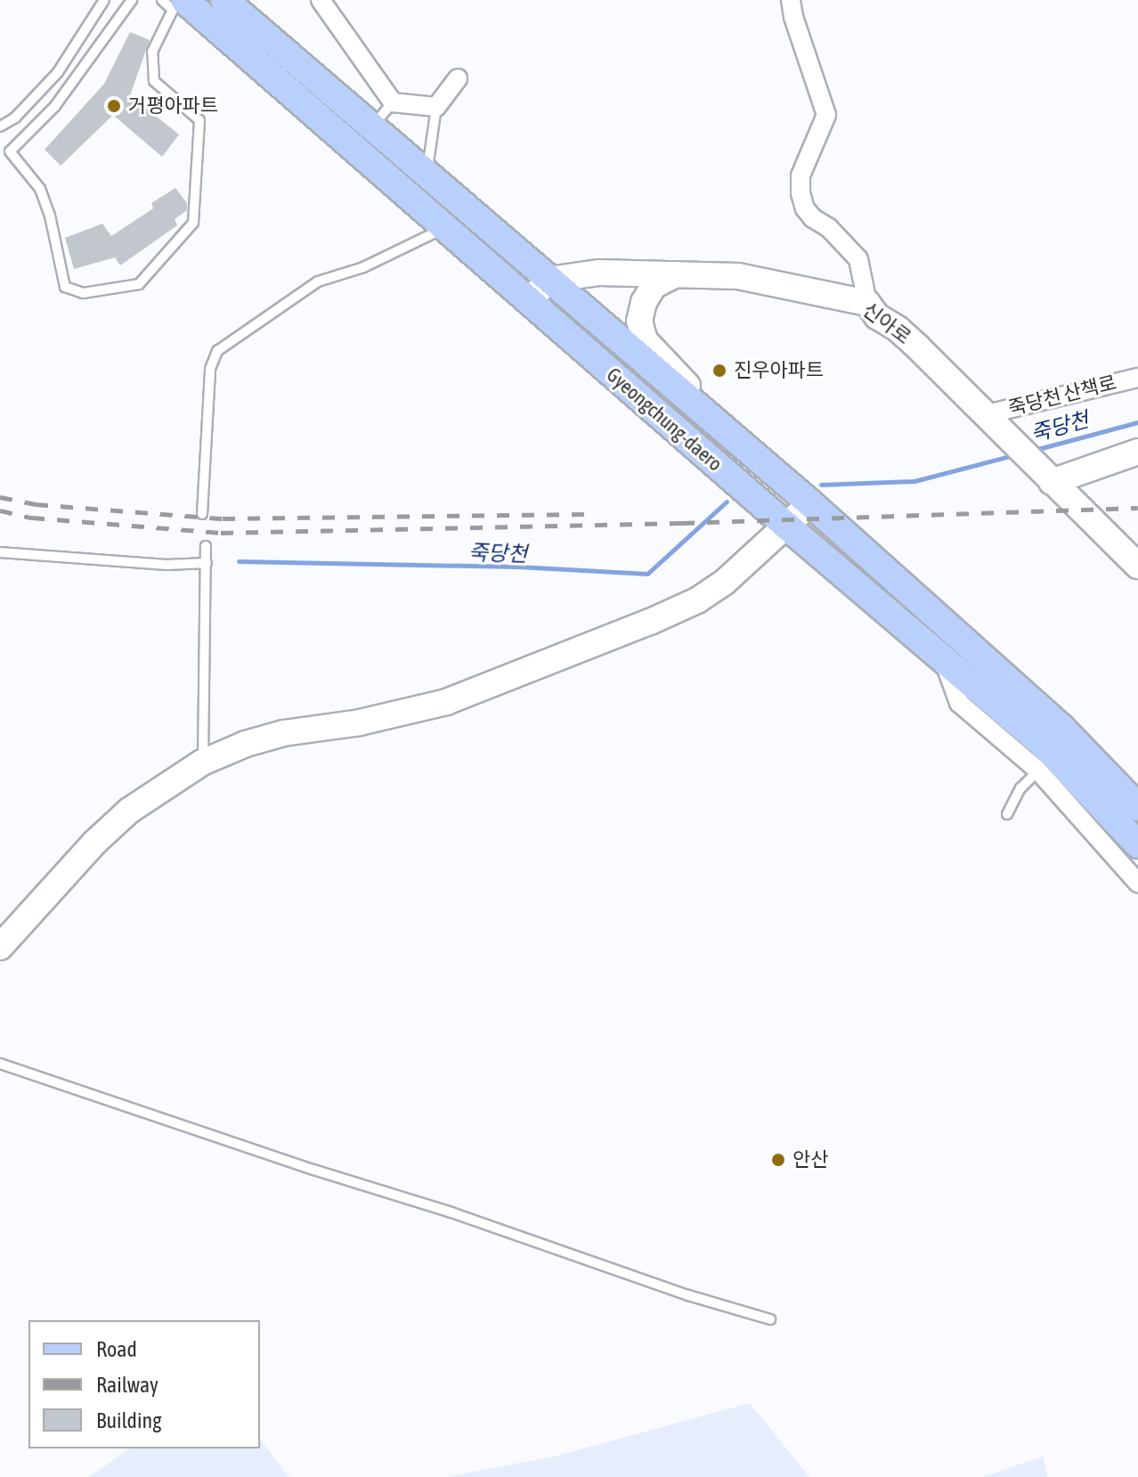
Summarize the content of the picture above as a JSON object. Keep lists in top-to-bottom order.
{
  "streets": {
    "main road": ["Gyeongchung-daero"],
    "street": ["신아로", "죽당천 산책로"]
  },
  "crossings": [
    ["신아로", "죽당천 산책로"],
    ["신아로", "Gyeongchung-daero"]
  ],
  "water": ["죽당천"],
  "places": ["거평아파트", "진우아파트", "안산"],
  "legend": ["Road", "Railway", "Building"]
}
